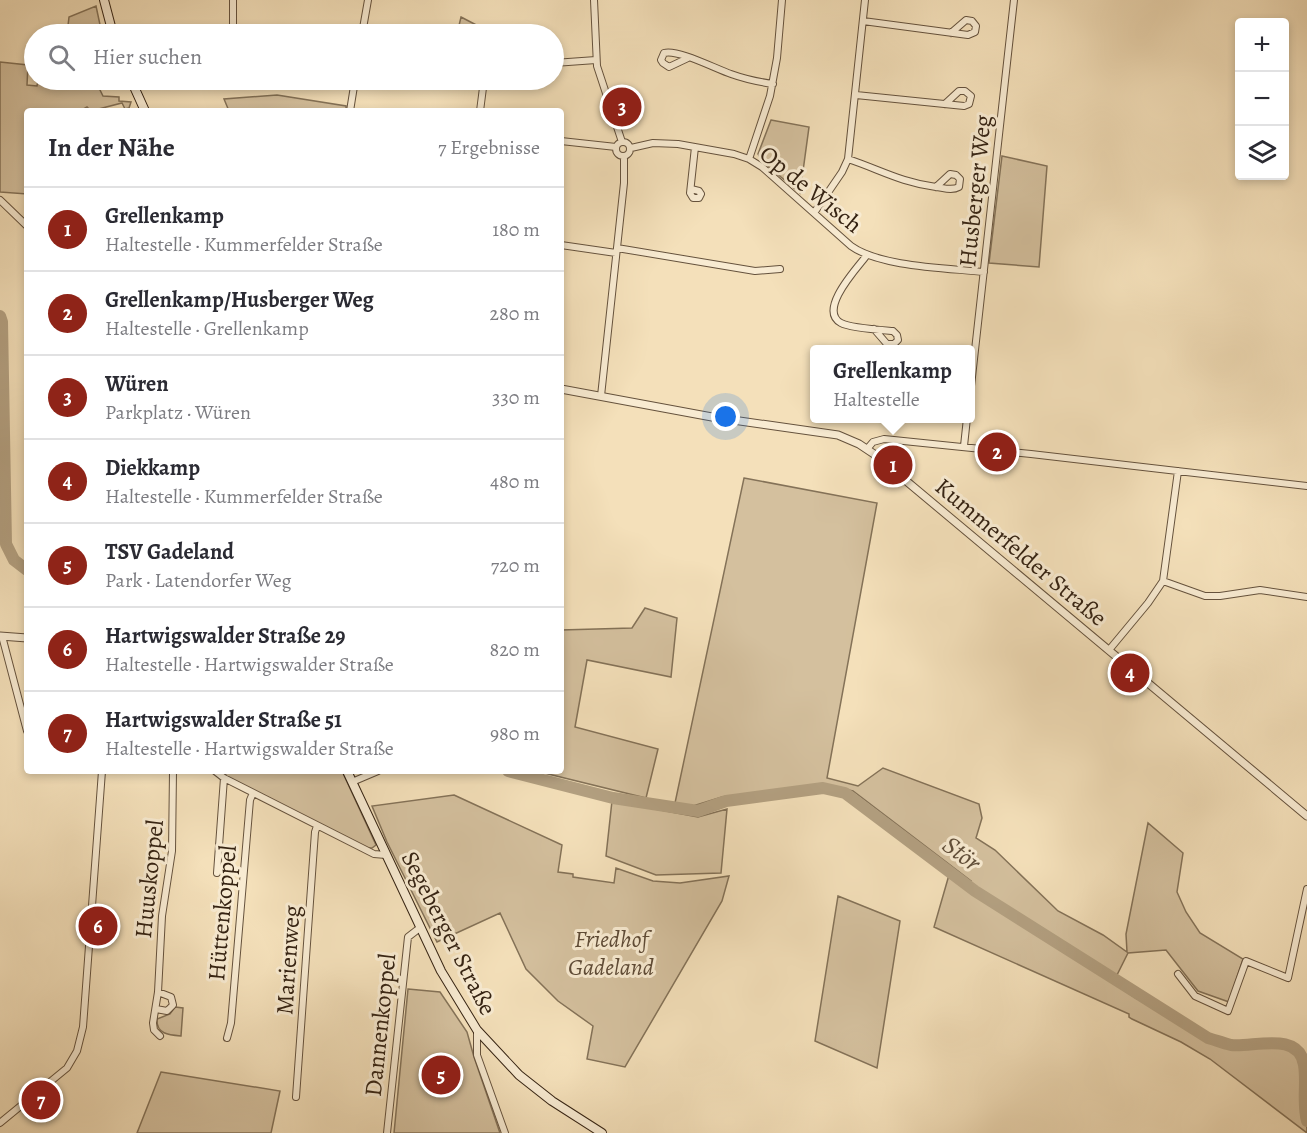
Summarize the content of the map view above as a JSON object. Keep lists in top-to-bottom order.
{
  "streets": {
    "main road": ["Segeberger Straße"],
    "street": [
      "Op de Wisch",
      "Husberger Weg",
      "Kummerfelder Straße",
      "Huuskoppel",
      "Hüttenkoppel",
      "Marienweg",
      "Dannenkoppel"
    ]
  },
  "crossings": [
    ["Op de Wisch", "Husberger Weg"],
    ["Segeberger Straße", "Dannenkoppel"]
  ],
  "water": ["Stör"],
  "parks": ["Friedhof Gadeland"],
  "page": {
    "map_buttons": ["+", "−"],
    "search": "Hier suchen",
    "pins": [
      "3",
      "2",
      "1",
      "4",
      "6",
      "5",
      "7"
    ],
    "heading": ["In der Nähe", "7 Ergebnisse"],
    "list": [
      {
        "mark": "1",
        "name": "Grellenkamp",
        "note": "Haltestelle · Kummerfelder Straße",
        "value": "180 m"
      },
      {
        "mark": "2",
        "name": "Grellenkamp/Husberger Weg",
        "note": "Haltestelle · Grellenkamp",
        "value": "280 m"
      },
      {
        "mark": "3",
        "name": "Würen",
        "note": "Parkplatz · Würen",
        "value": "330 m"
      },
      {
        "mark": "4",
        "name": "Diekkamp",
        "note": "Haltestelle · Kummerfelder Straße",
        "value": "480 m"
      },
      {
        "mark": "5",
        "name": "TSV Gadeland",
        "note": "Park · Latendorfer Weg",
        "value": "720 m"
      },
      {
        "mark": "6",
        "name": "Hartwigswalder Straße 29",
        "note": "Haltestelle · Hartwigswalder Straße",
        "value": "820 m"
      },
      {
        "mark": "7",
        "name": "Hartwigswalder Straße 51",
        "note": "Haltestelle · Hartwigswalder Straße",
        "value": "980 m"
      }
    ],
    "popup": ["Grellenkamp", "Haltestelle"]
  }
}
